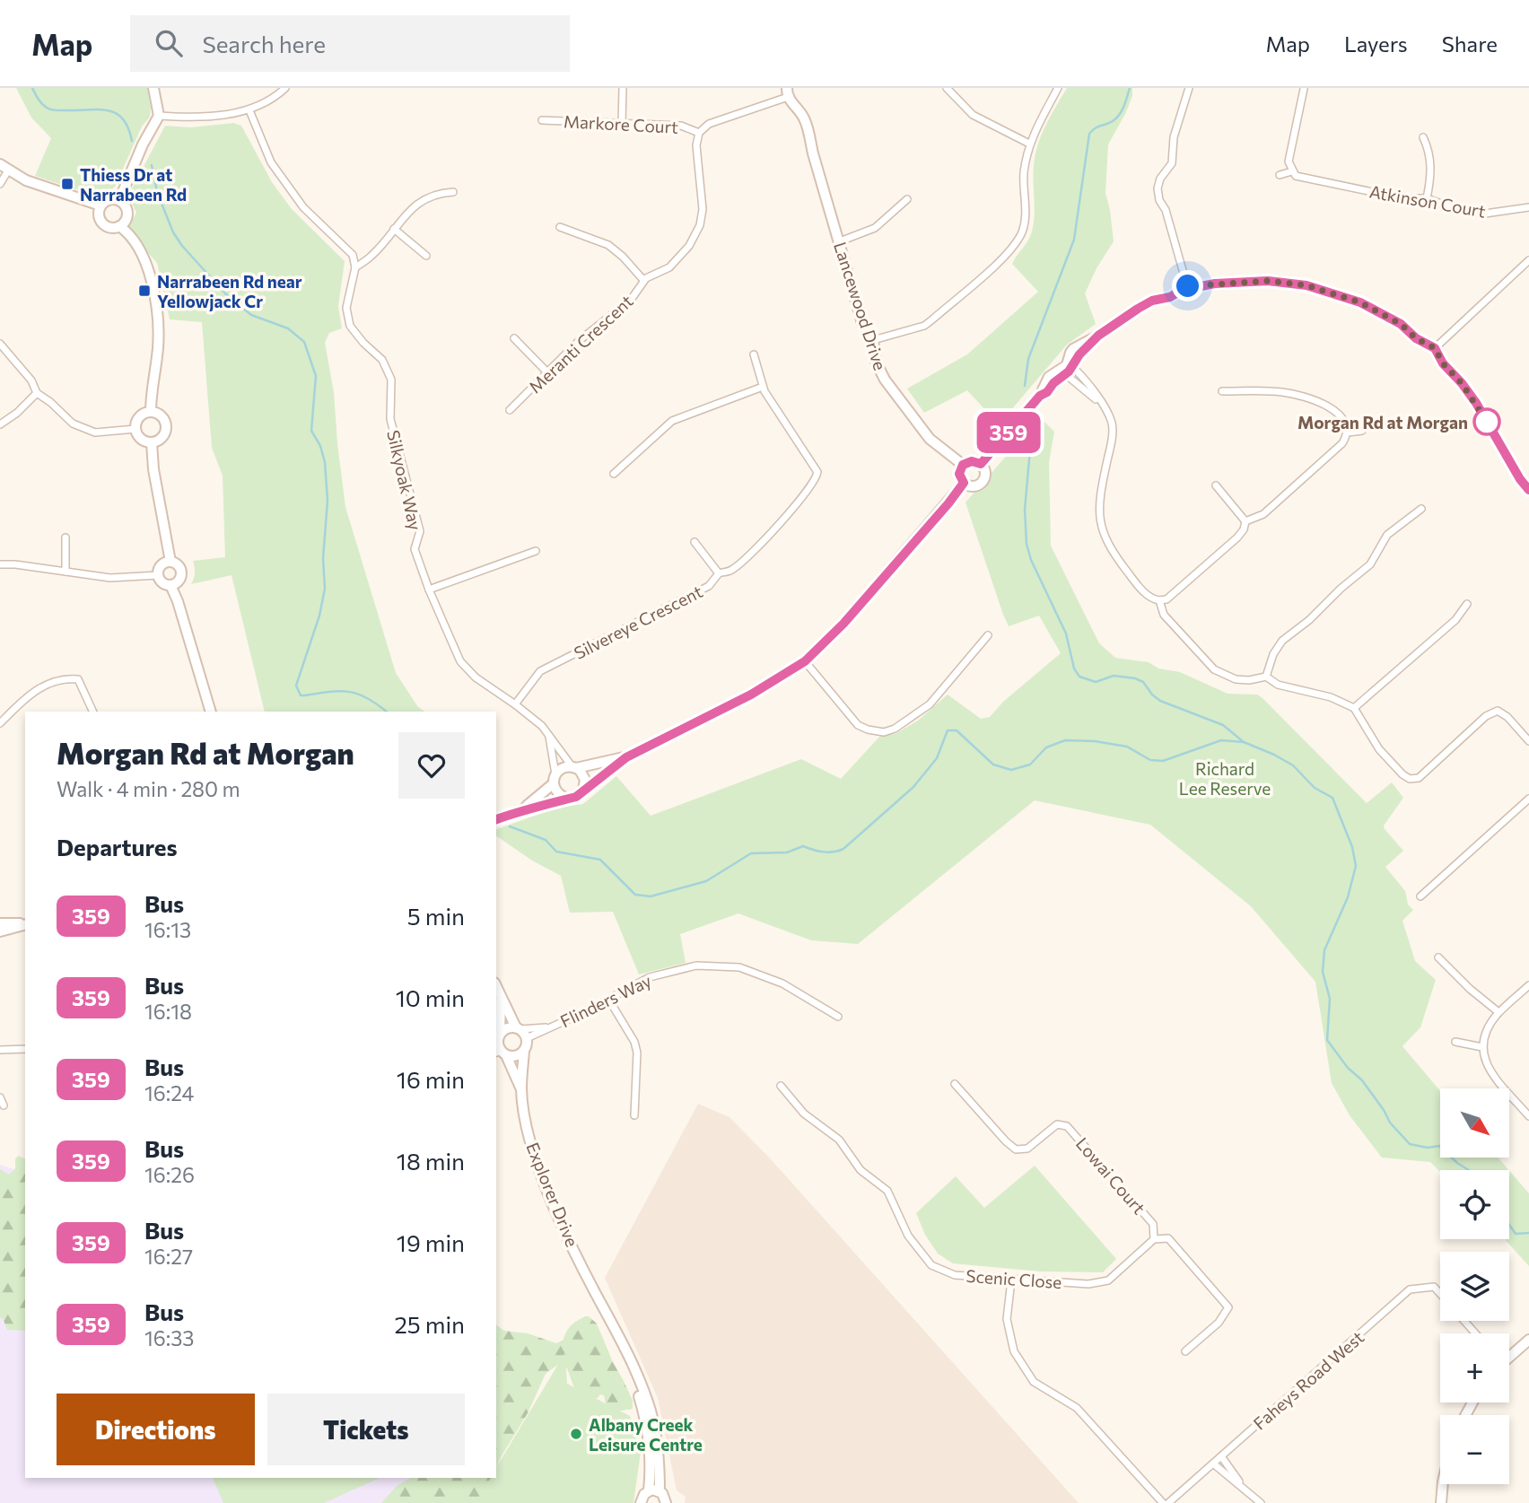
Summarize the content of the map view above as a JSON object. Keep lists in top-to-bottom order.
{
  "streets": {
    "street": [
      "Markore Court",
      "Atkinson Court",
      "Lancewood Drive",
      "Meranti Crescent",
      "Silkyoak Way",
      "Silvereye Crescent",
      "Flinders Way",
      "Lowai Court",
      "Explorer Drive",
      "Scenic Close",
      "Faheys Road West"
    ]
  },
  "crossings": [
    ["Markore Court", "Meranti Crescent"],
    ["Silkyoak Way", "Silvereye Crescent"],
    ["Flinders Way", "Explorer Drive"],
    ["Lowai Court", "Scenic Close"]
  ],
  "parks": ["Richard Lee Reserve"],
  "places": {
    "transit": ["Thiess Dr at Narrabeen Rd", "Narrabeen Rd near Yellowjack Cr"],
    "other": ["Morgan Rd at Morgan", "Albany Creek Leisure Centre"]
  },
  "lines": ["bus line 359"],
  "north": "bottom right",
  "page": {
    "header": "Map",
    "search": "Search here",
    "nav": ["Map", "Layers", "Share"],
    "on_map": "359",
    "heading": [
      ["Morgan Rd at Morgan", "Walk · 4 min · 280 m"],
      "Departures"
    ],
    "list": [
      {
        "mark": "359",
        "name": "Bus",
        "note": "16:13",
        "value": "5 min"
      },
      {
        "mark": "359",
        "name": "Bus",
        "note": "16:18",
        "value": "10 min"
      },
      {
        "mark": "359",
        "name": "Bus",
        "note": "16:24",
        "value": "16 min"
      },
      {
        "mark": "359",
        "name": "Bus",
        "note": "16:26",
        "value": "18 min"
      },
      {
        "mark": "359",
        "name": "Bus",
        "note": "16:27",
        "value": "19 min"
      },
      {
        "mark": "359",
        "name": "Bus",
        "note": "16:33",
        "value": "25 min"
      }
    ],
    "map_buttons": ["+", "−"],
    "buttons": ["Directions", "Tickets"]
  }
}
